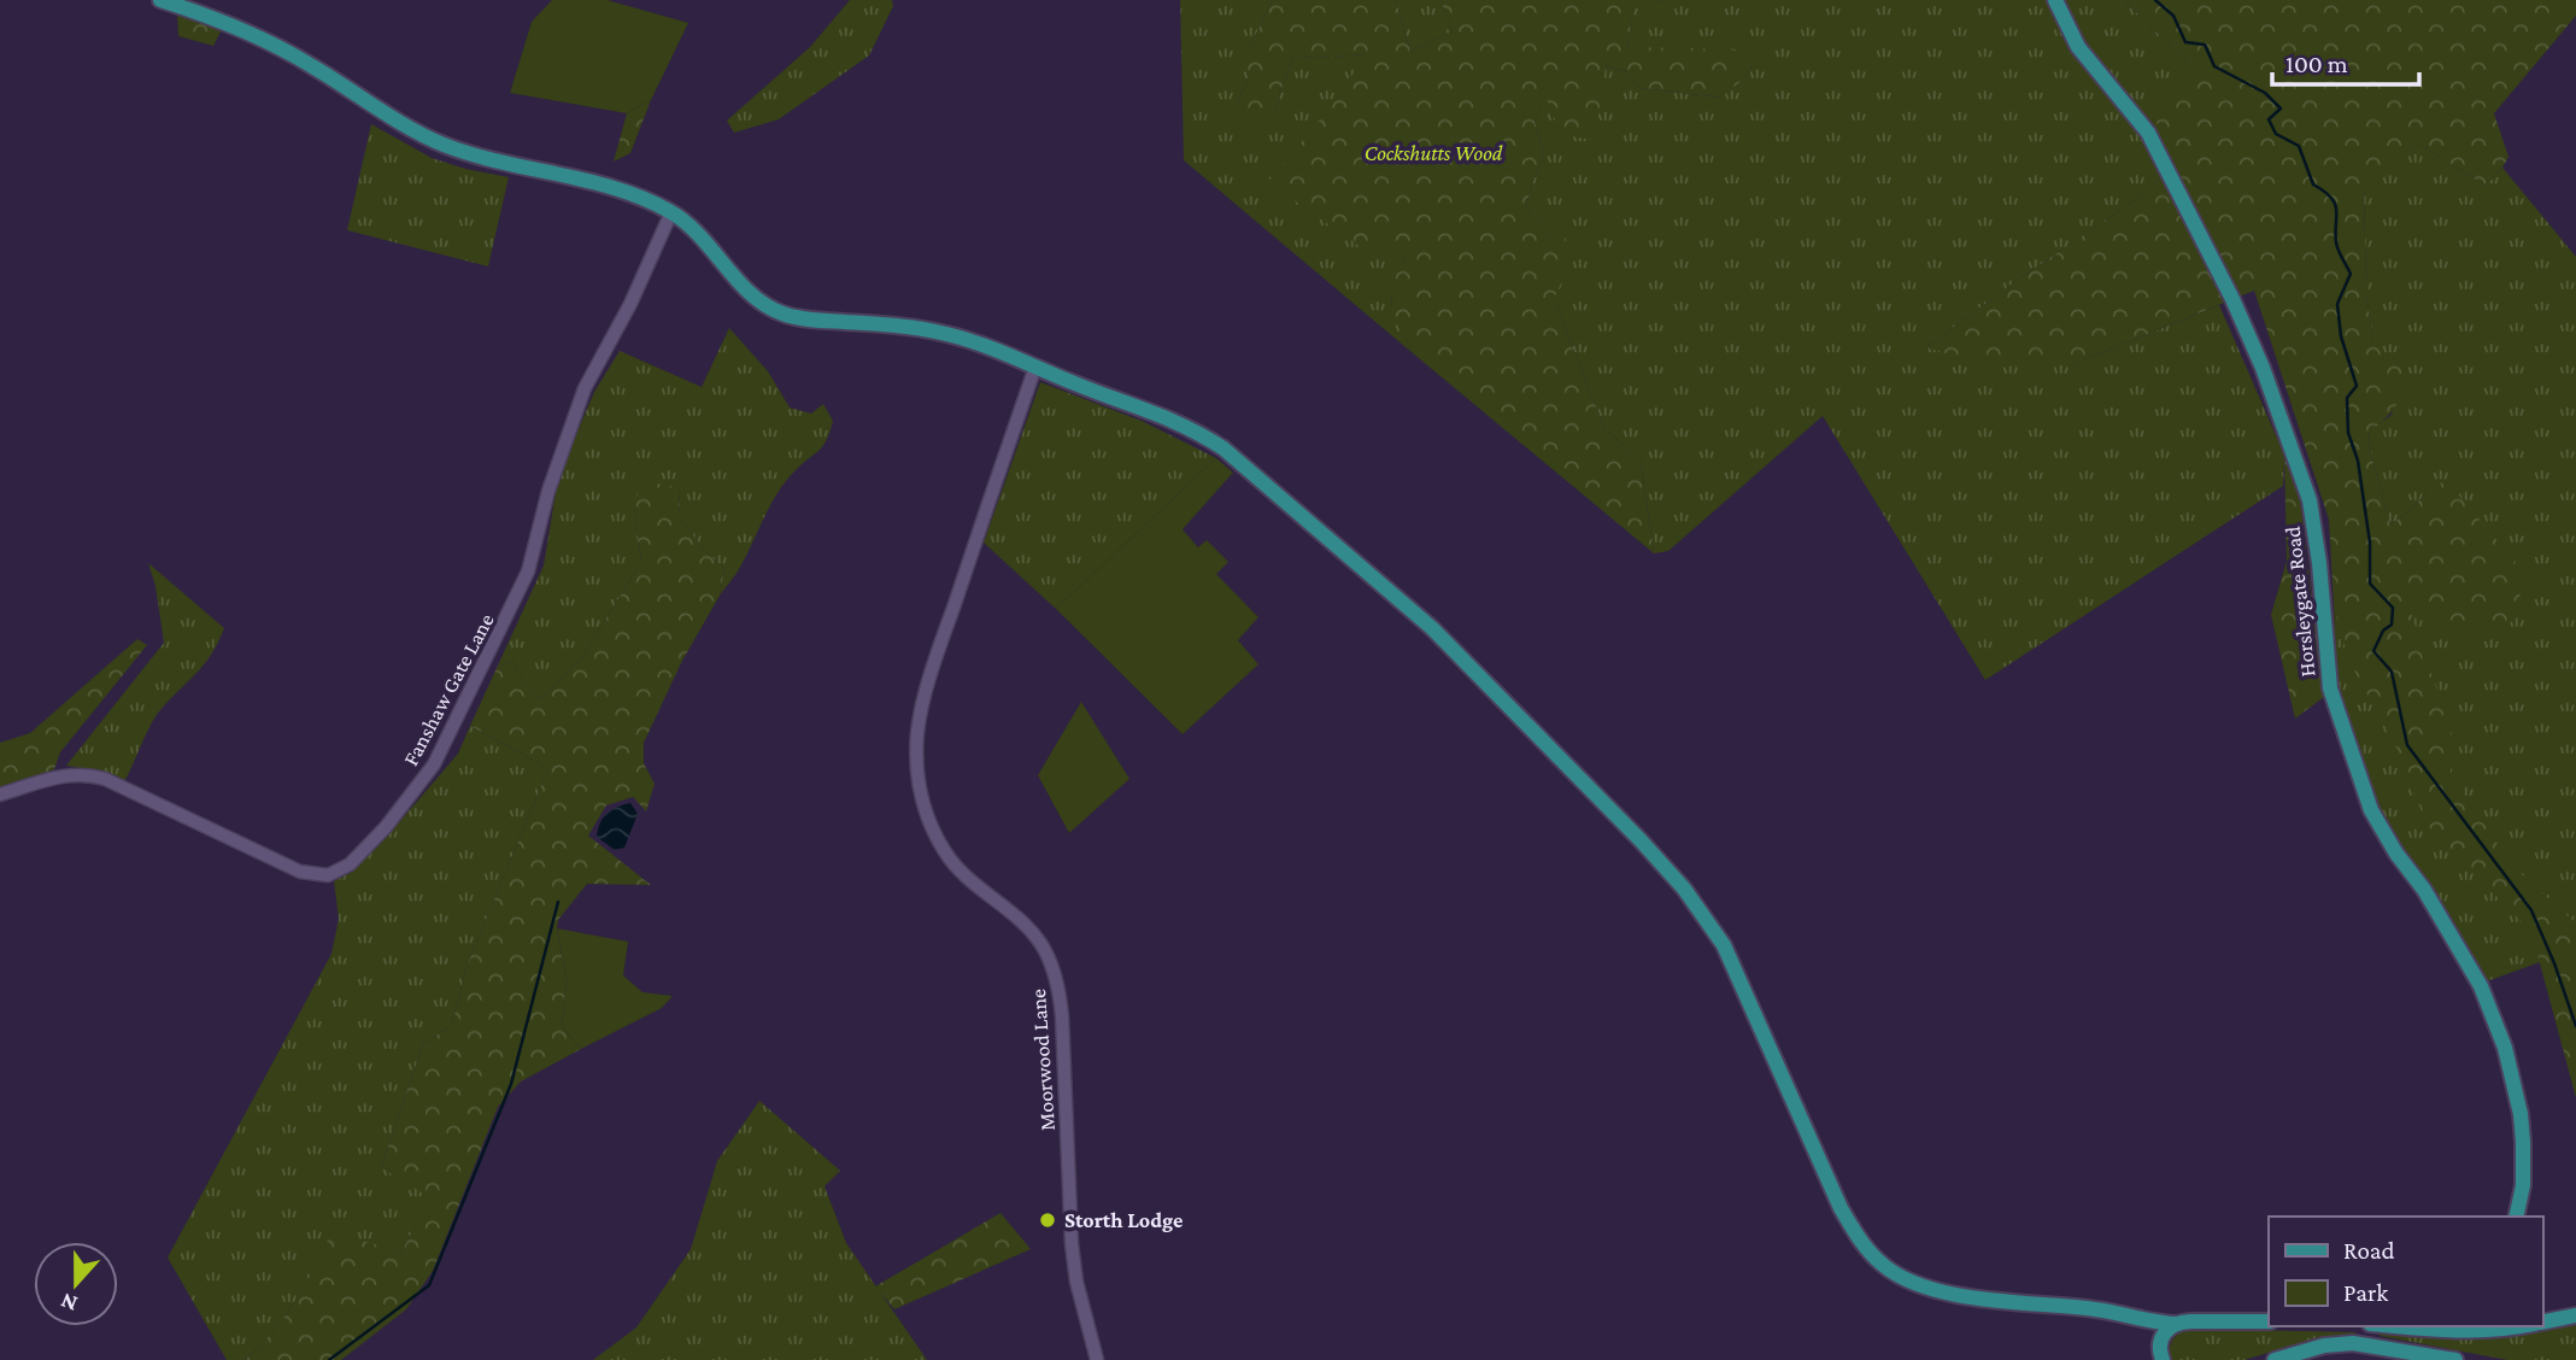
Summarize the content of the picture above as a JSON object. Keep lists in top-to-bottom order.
{
  "streets": {
    "main road": ["Horsleygate Road"],
    "street": ["Fanshaw Gate Lane", "Moorwood Lane"]
  },
  "parks": ["Cockshutts Wood"],
  "places": ["Storth Lodge"],
  "legend": ["Road", "Park"],
  "scale_bar": "100 m",
  "north": "bottom"
}
